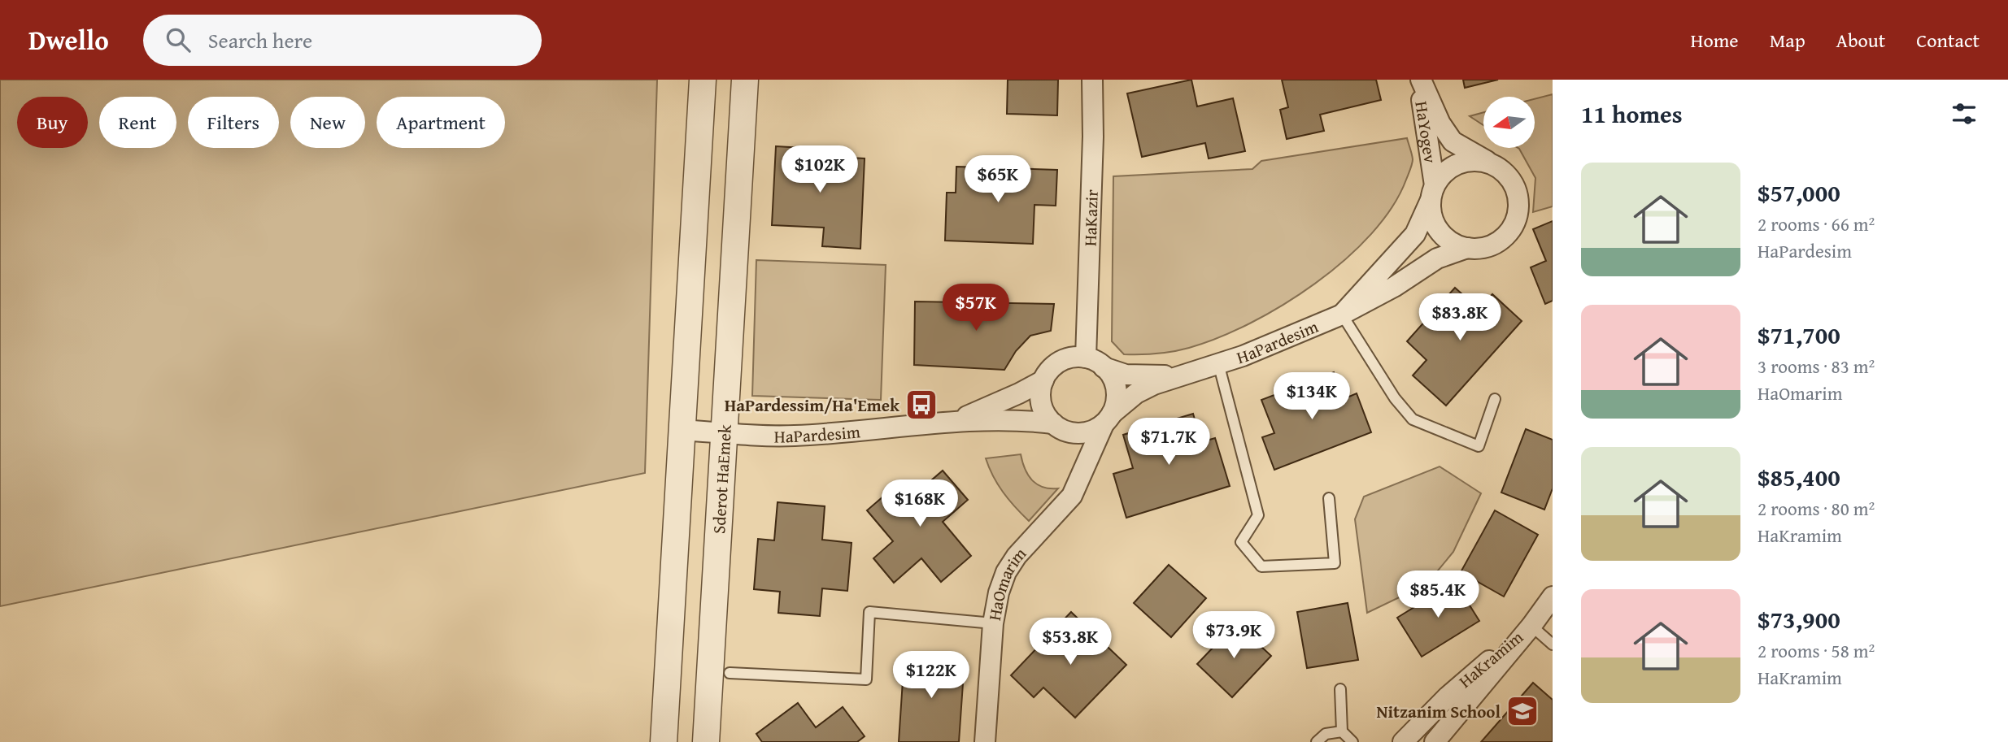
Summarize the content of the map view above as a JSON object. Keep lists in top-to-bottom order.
{
  "streets": {
    "street": [
      "HaYogev",
      "HaKazir",
      "HaPardesim",
      "Sderot HaEmek",
      "HaOmarim",
      "HaKramim"
    ]
  },
  "crossings": [
    ["HaYogev", "HaPardesim"],
    ["HaKazir", "HaPardesim"],
    ["HaKazir", "HaOmarim"],
    ["HaPardesim", "Sderot HaEmek"],
    ["HaPardesim", "HaOmarim"]
  ],
  "places": {
    "bus stop": ["HaPardessim/Ha'Emek"],
    "school or university": ["Nitzanim School"]
  },
  "north": "left",
  "page": {
    "header": "Dwello",
    "search": "Search here",
    "nav": [
      "Home",
      "Map",
      "About",
      "Contact"
    ],
    "heading": "11 homes",
    "chip": [
      "Buy",
      "Rent",
      "Filters",
      "New",
      "Apartment"
    ],
    "price": [
      "$102K",
      "$65K",
      "$57K",
      "$83.8K",
      "$134K",
      "$71.7K",
      "$168K",
      "$85.4K",
      "$73.9K",
      "$53.8K",
      "$122K"
    ],
    "list": [
      {
        "name": "$57,000",
        "note": "2 rooms · 66 m² · HaPardesim"
      },
      {
        "name": "$71,700",
        "note": "3 rooms · 83 m² · HaOmarim"
      },
      {
        "name": "$85,400",
        "note": "2 rooms · 80 m² · HaKramim"
      },
      {
        "name": "$73,900",
        "note": "2 rooms · 58 m² · HaKramim"
      }
    ]
  }
}
